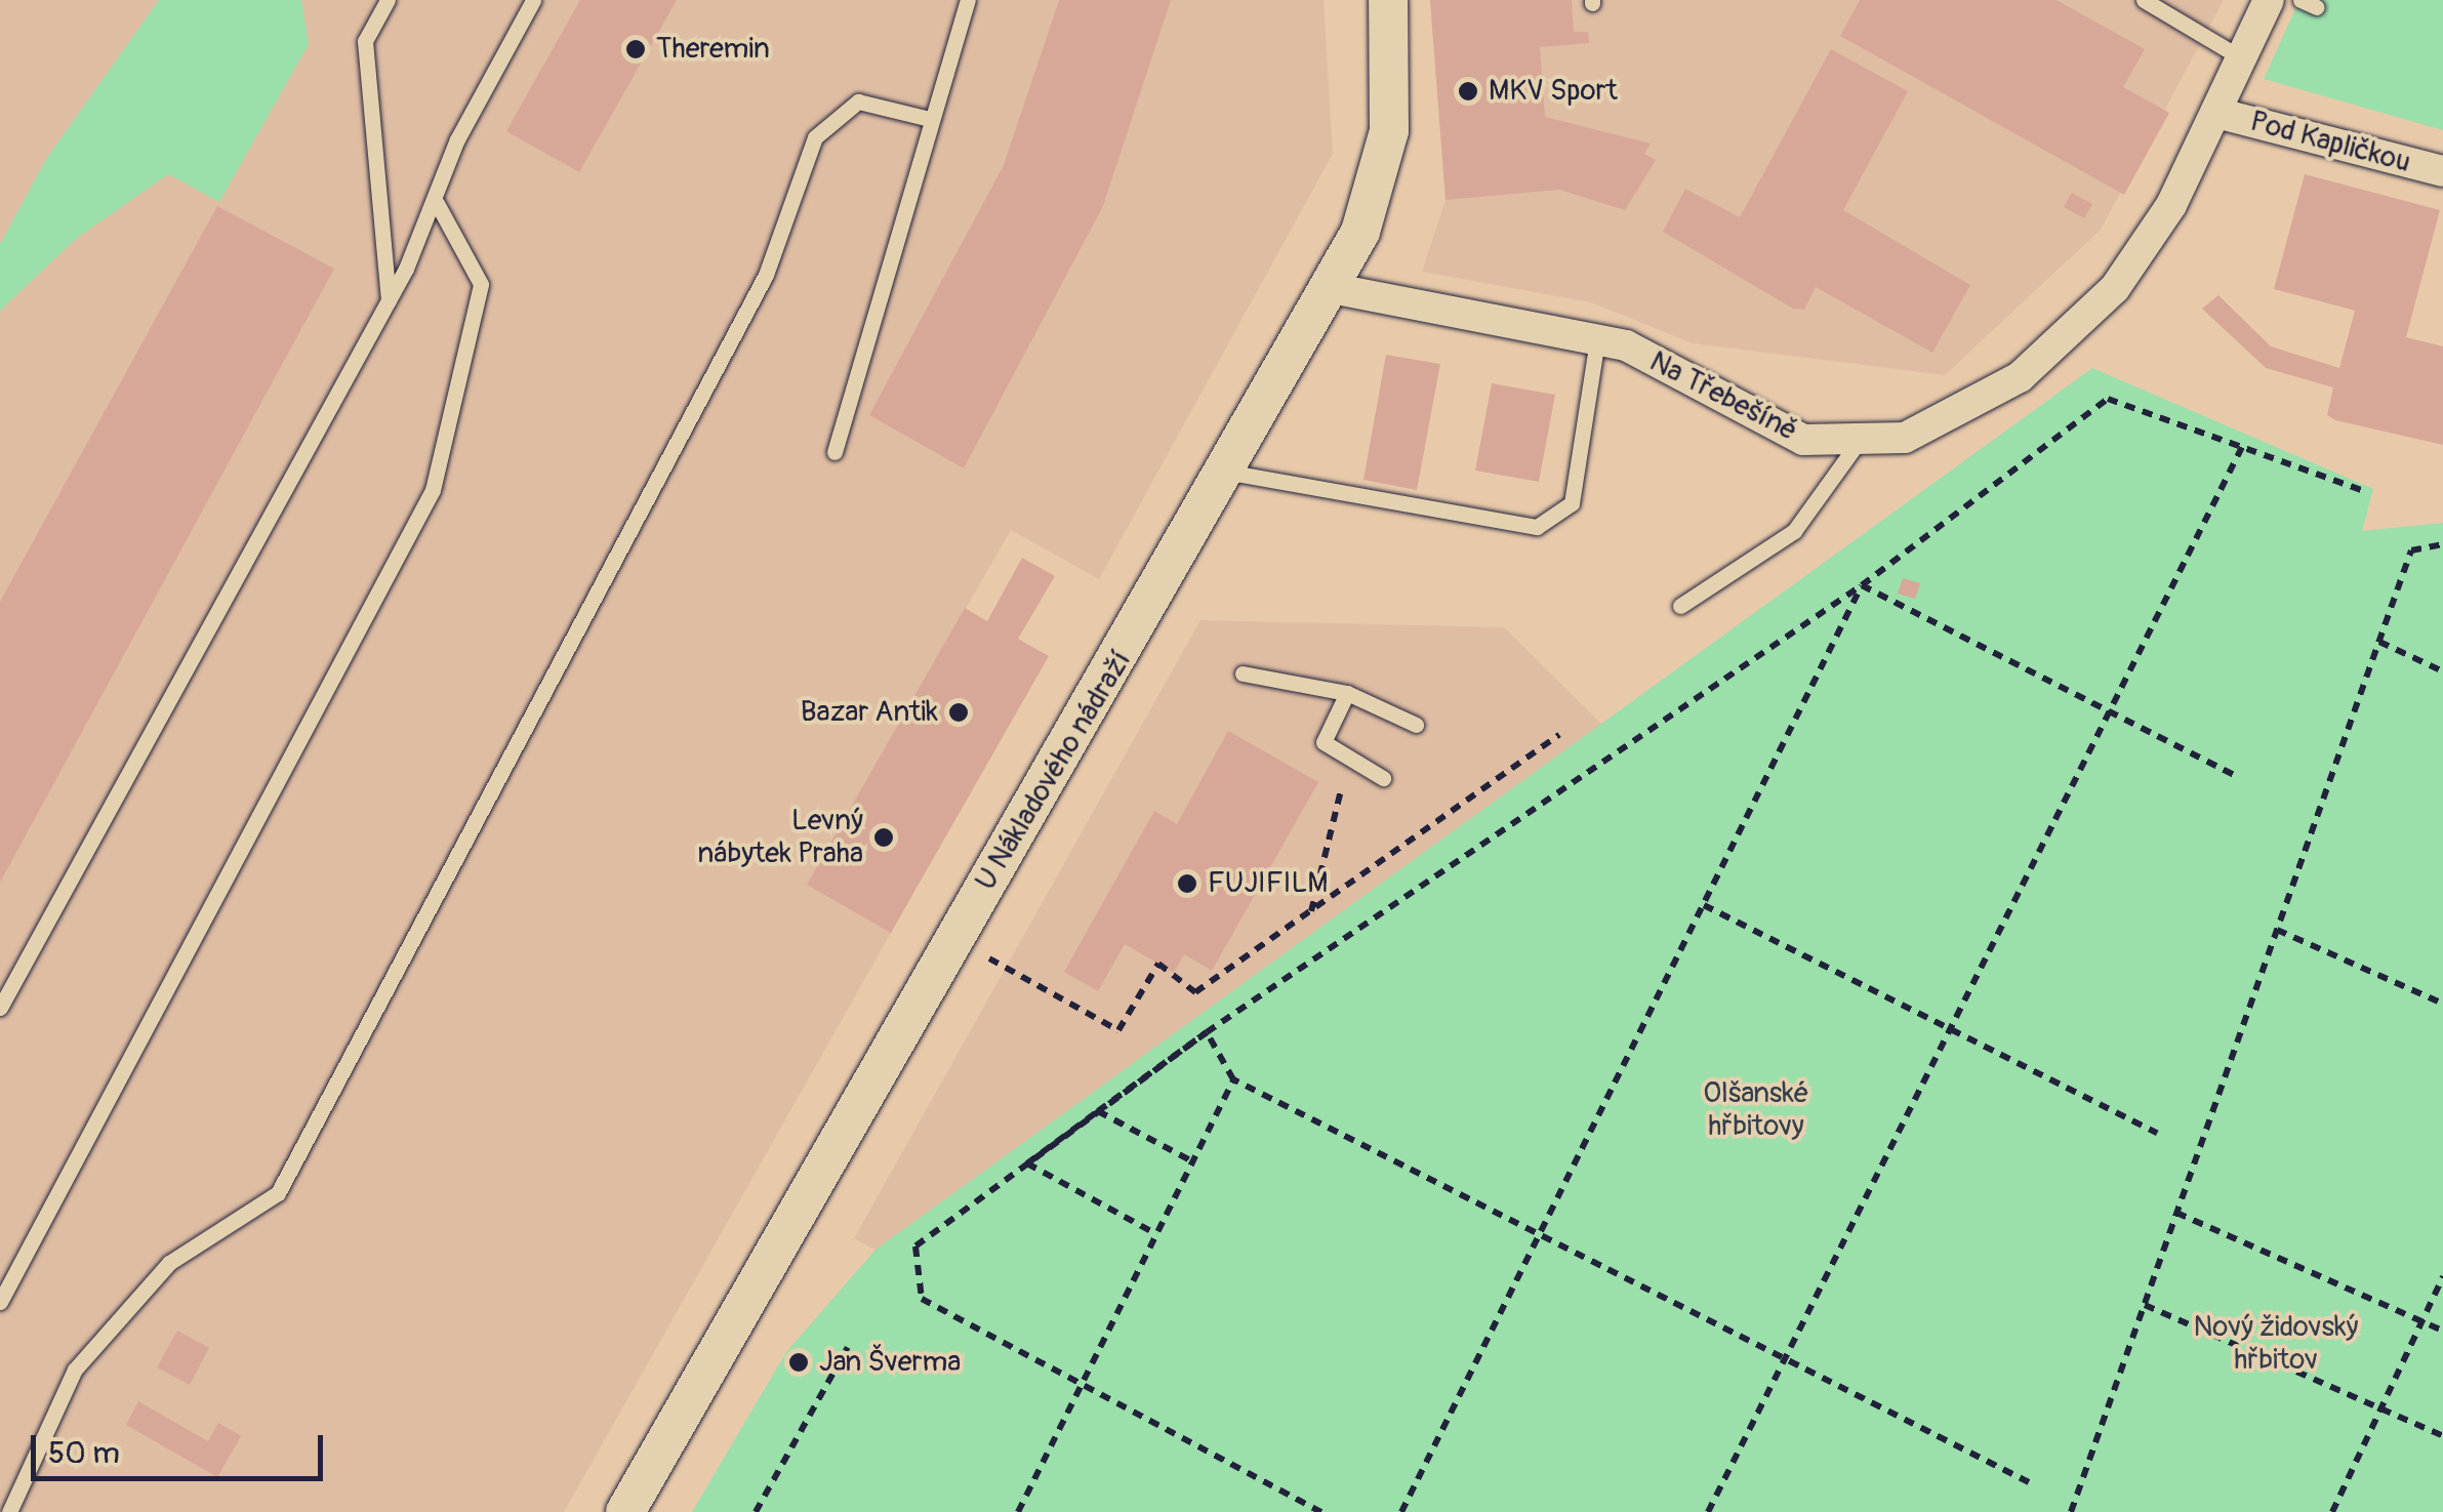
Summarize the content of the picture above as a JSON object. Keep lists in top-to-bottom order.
{
  "streets": {
    "street": ["Pod Kapličkou", "Na Třebešíně", "U Nákladového nádraží"]
  },
  "crossings": [
    ["Pod Kapličkou", "Na Třebešíně"],
    ["Na Třebešíně", "U Nákladového nádraží"]
  ],
  "parks": ["Olšanské hřbitovy", "Nový židovský hřbitov"],
  "places": [
    "Theremin",
    "MKV Sport",
    "Bazar Antik",
    "Levný nábytek Praha",
    "FUJIFILM",
    "Jan Šverma"
  ],
  "scale_bar": "50 m"
}
